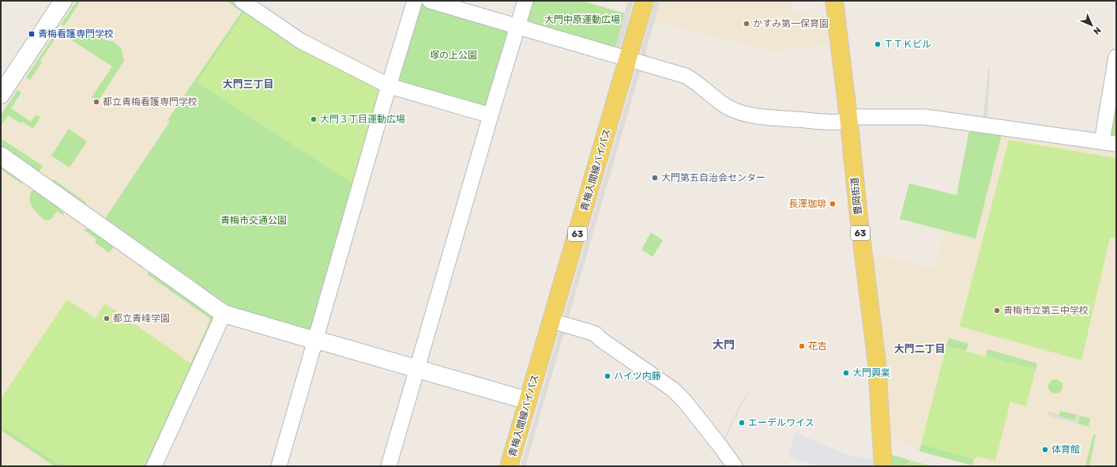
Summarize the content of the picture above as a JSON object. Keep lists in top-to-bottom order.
{
  "streets": {
    "main road": ["青梅入間線バイパス", "豊岡街道", "63"]
  },
  "districts": ["大門三丁目", "大門", "大門二丁目"],
  "parks": ["大門中原運動広場", "塚の上公園", "青梅市交通公園"],
  "places": {
    "other": [
      "かすみ第一保育園",
      "ＴＴＫビル",
      "都立青梅看護専門学校",
      "大門３丁目運動広場",
      "大門第五自治会センター",
      "長澤珈琲",
      "青梅市立第三中学校",
      "都立青峰学園",
      "花吉",
      "大門興業",
      "ハイツ内藤",
      "エーデルワイス",
      "体育館"
    ],
    "transit": ["青梅看護専門学校"]
  },
  "north": "bottom right"
}
